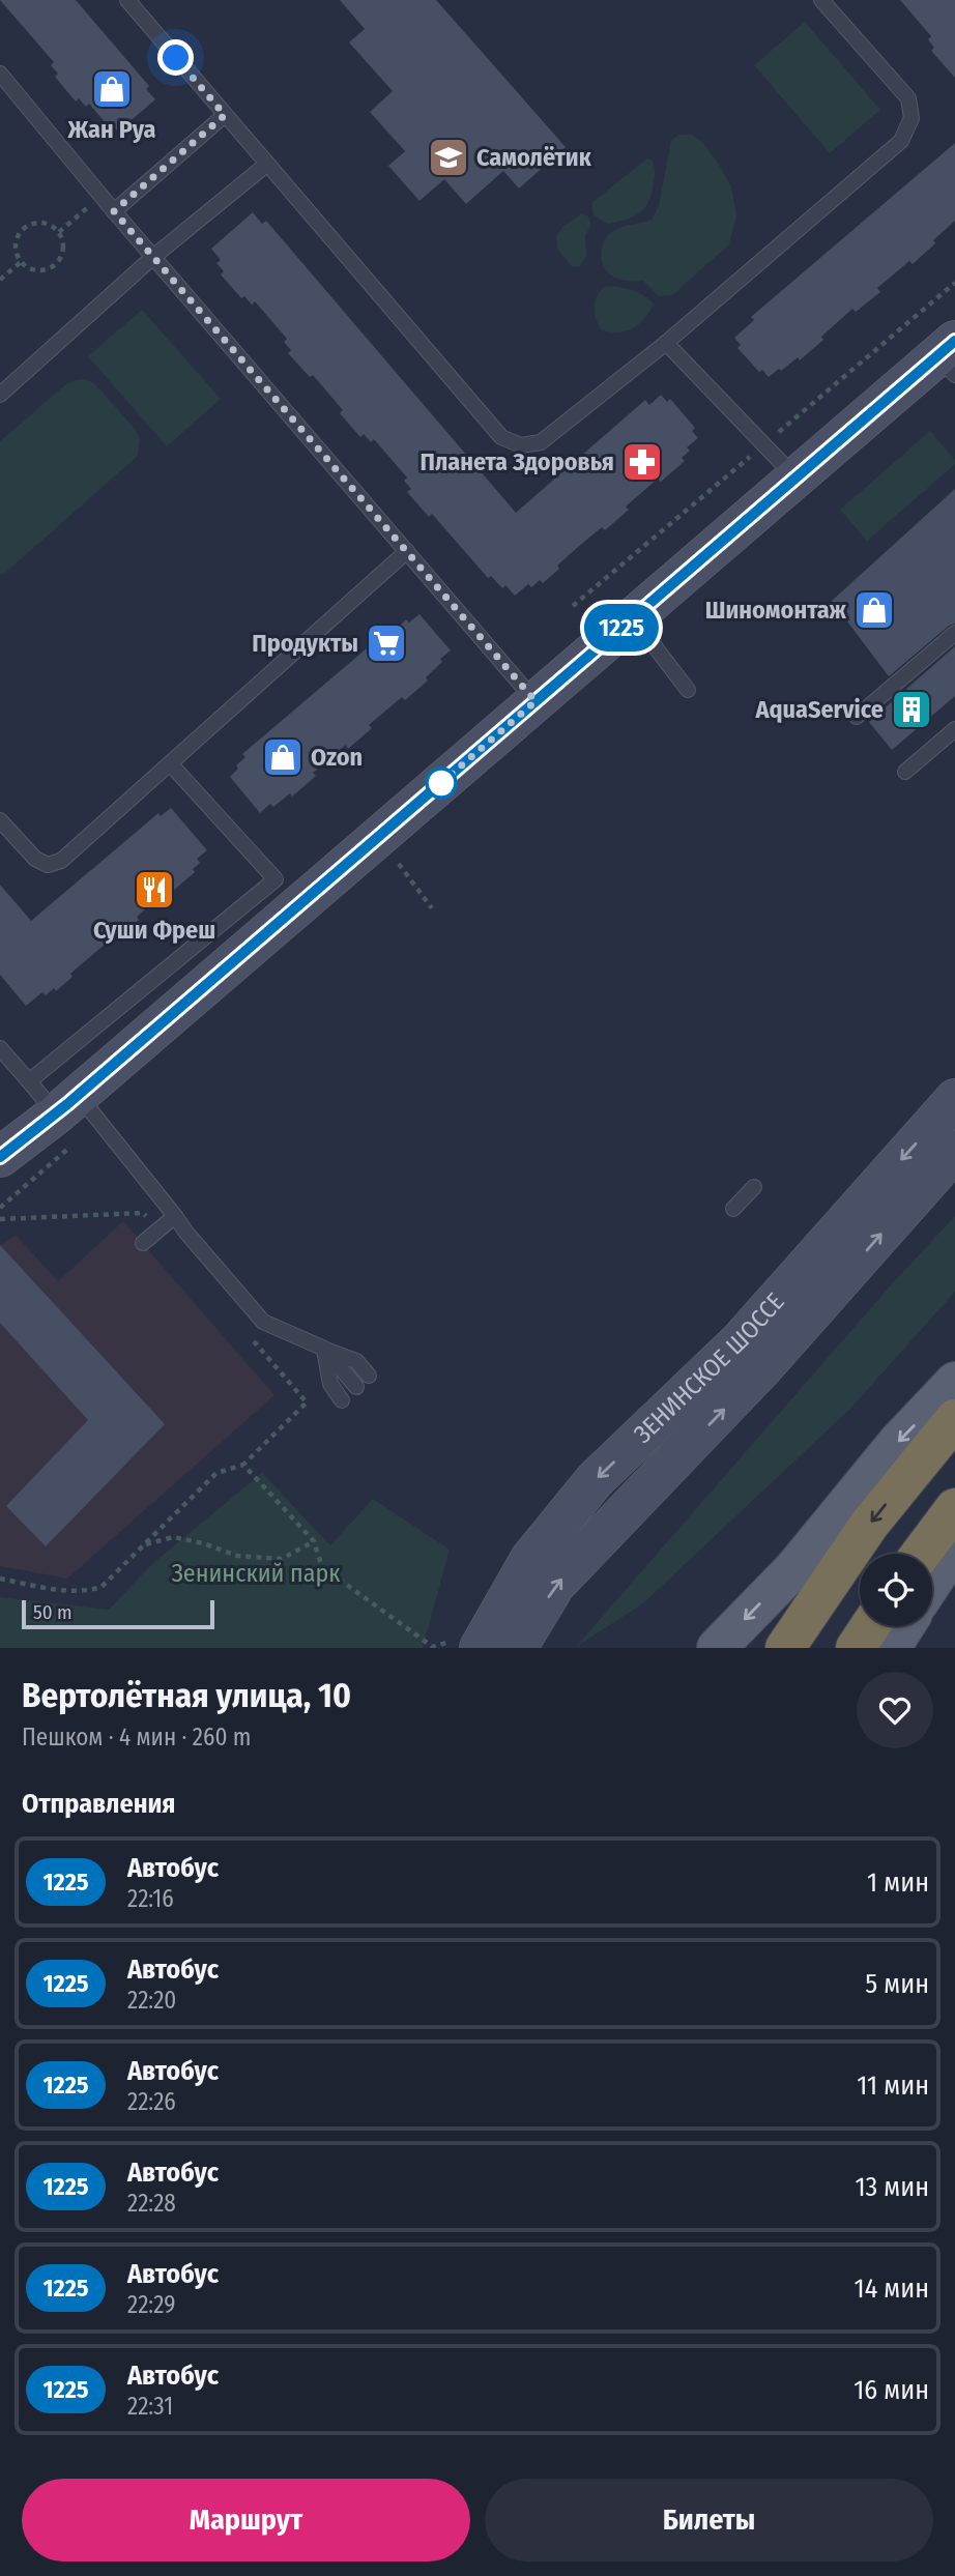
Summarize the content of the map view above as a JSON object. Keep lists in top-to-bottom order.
{
  "streets": {
    "main road": ["ЗЕНИНСКОЕ ШОССЕ"]
  },
  "parks": ["Зенинский парк"],
  "places": {
    "shop": ["Жан Руа", "Шиномонтаж", "Ozon"],
    "school or university": ["Самолётик"],
    "pharmacy": ["Планета Здоровья"],
    "supermarket": ["Продукты"],
    "building": ["AquaService"],
    "restaurant": ["Суши Фреш"]
  },
  "lines": ["bus line 1225"],
  "scale_bar": "50 m",
  "page": {
    "on_map": "1225",
    "scale": "50 m",
    "heading": [
      ["Вертолётная улица, 10", "Пешком · 4 мин · 260 m"],
      "Отправления"
    ],
    "list": [
      {
        "mark": "1225",
        "name": "Автобус",
        "note": "22:16",
        "value": "1 мин"
      },
      {
        "mark": "1225",
        "name": "Автобус",
        "note": "22:20",
        "value": "5 мин"
      },
      {
        "mark": "1225",
        "name": "Автобус",
        "note": "22:26",
        "value": "11 мин"
      },
      {
        "mark": "1225",
        "name": "Автобус",
        "note": "22:28",
        "value": "13 мин"
      },
      {
        "mark": "1225",
        "name": "Автобус",
        "note": "22:29",
        "value": "14 мин"
      },
      {
        "mark": "1225",
        "name": "Автобус",
        "note": "22:31",
        "value": "16 мин"
      }
    ],
    "buttons": ["Маршрут", "Билеты"]
  }
}
